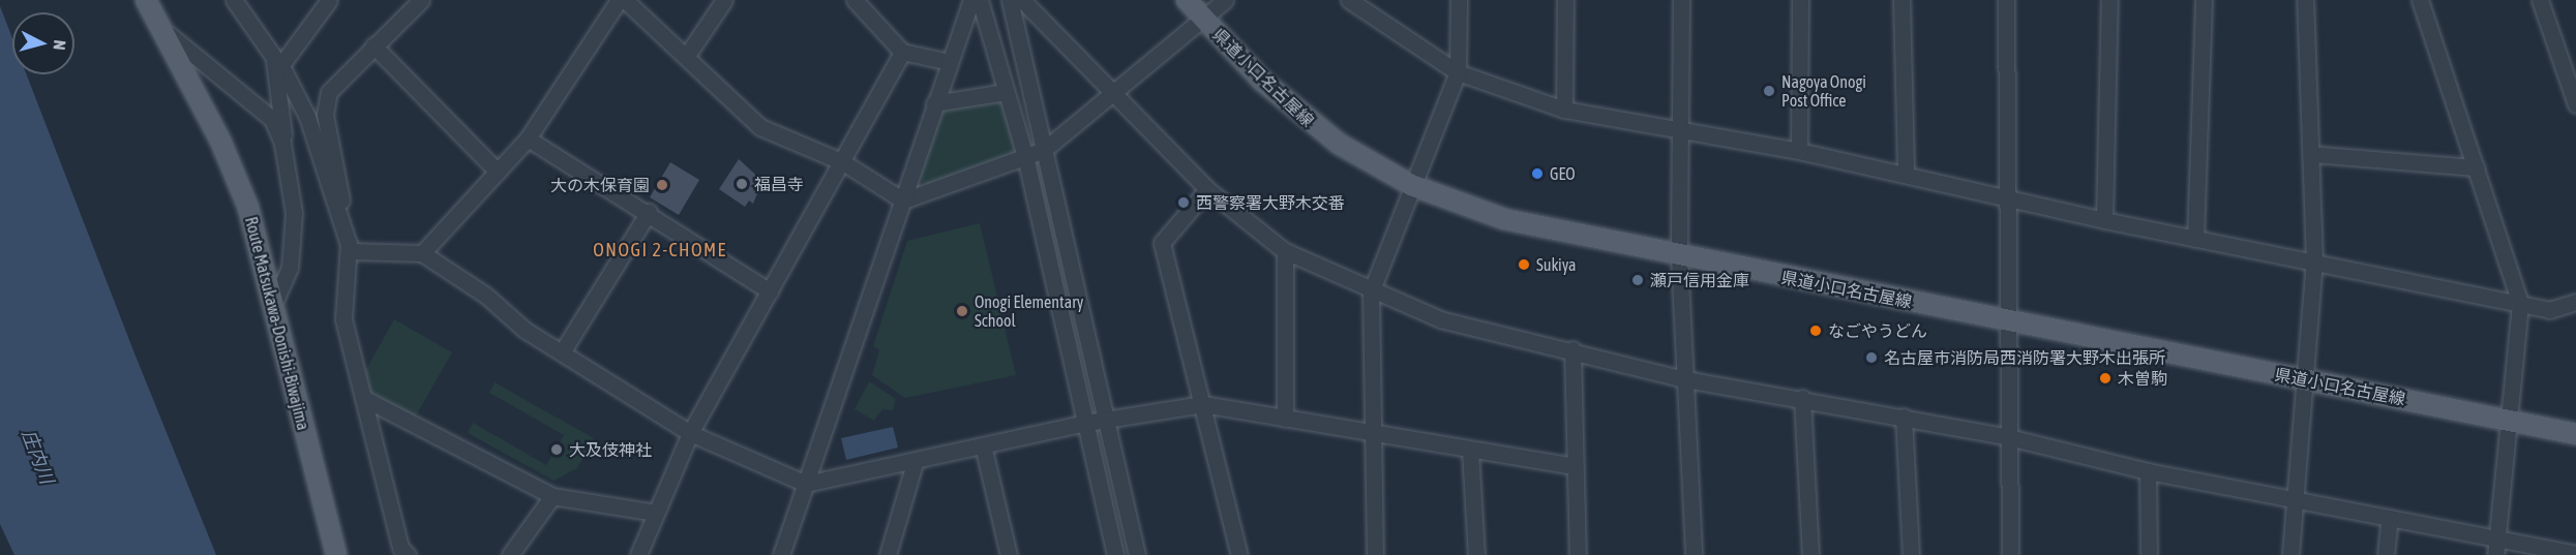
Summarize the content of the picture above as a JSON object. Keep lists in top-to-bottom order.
{
  "streets": {
    "main road": ["県道小口名古屋線", "Route Matsukawa-Donishi-Biwajima"]
  },
  "districts": ["ONOGI 2-CHOME"],
  "water": ["庄内川"],
  "places": [
    "Nagoya Onogi Post Office",
    "GEO",
    "福昌寺",
    "大の木保育園",
    "西警察署大野木交番",
    "Sukiya",
    "瀬戸信用金庫",
    "Onogi Elementary School",
    "なごやうどん",
    "名古屋市消防局西消防署大野木出張所",
    "木曽駒",
    "大及伎神社"
  ],
  "north": "right"
}
